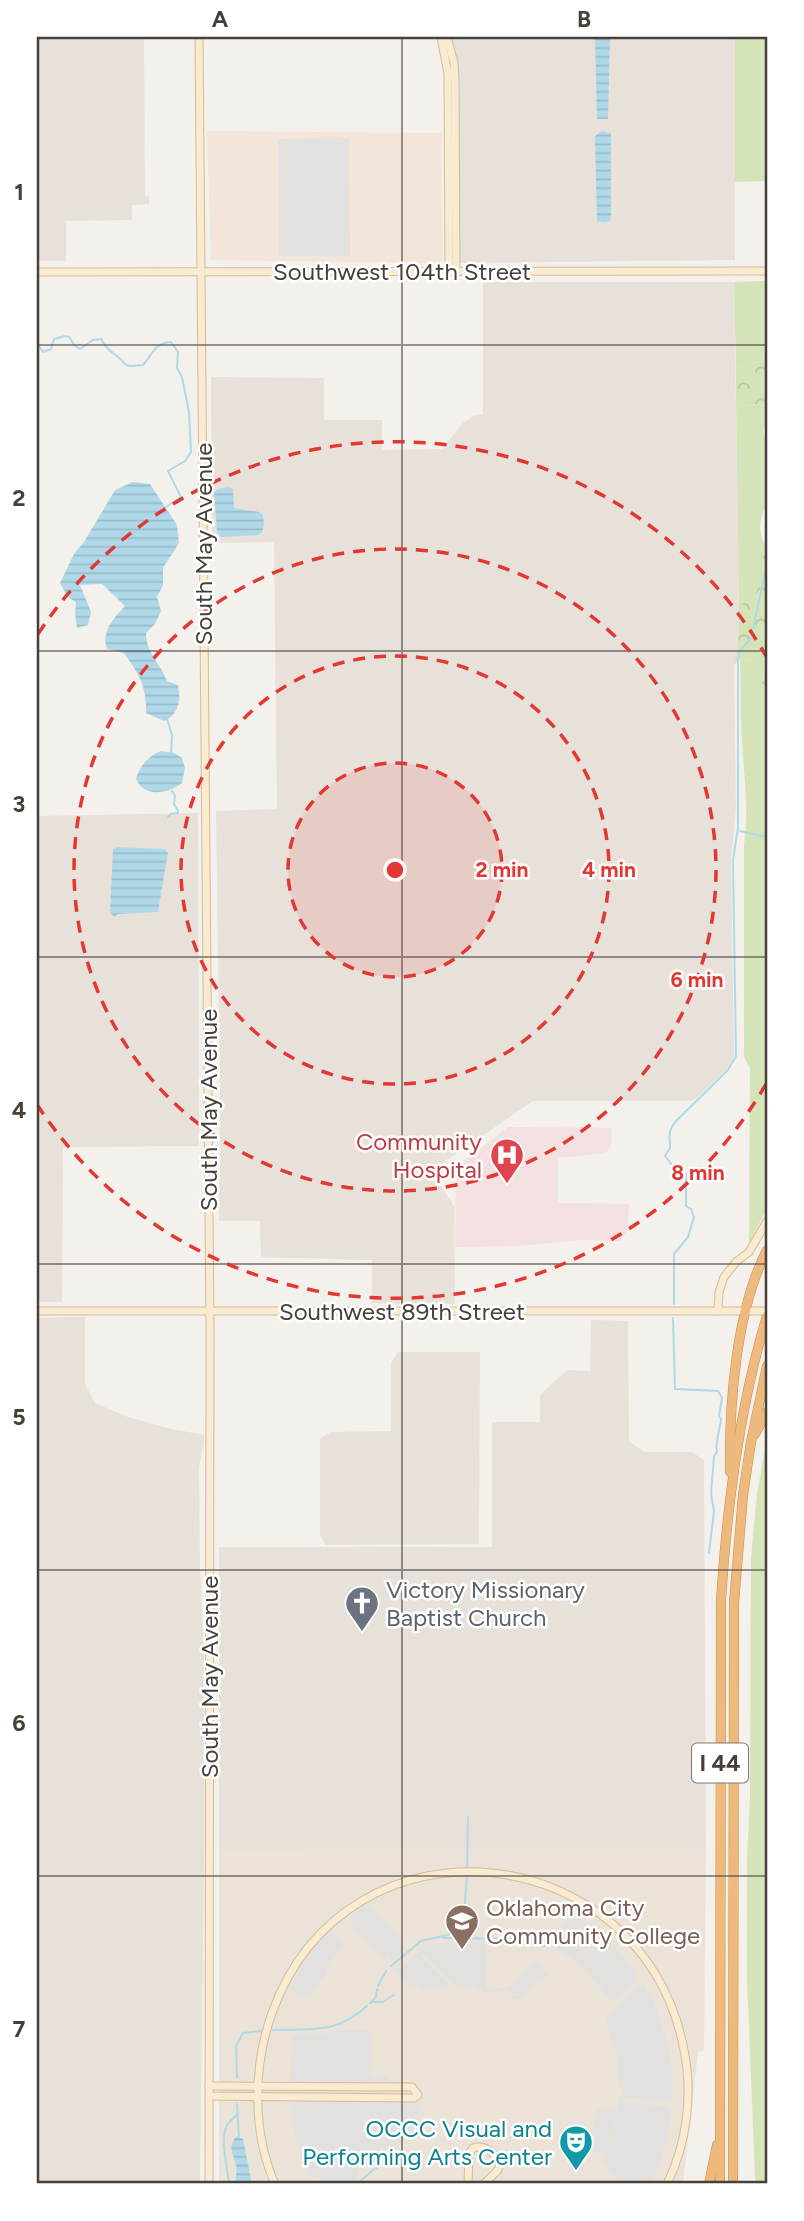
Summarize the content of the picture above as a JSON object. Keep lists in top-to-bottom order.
{
  "streets": {
    "highway": ["I 44"],
    "main road": ["Southwest 104th Street", "South May Avenue", "Southwest 89th Street"]
  },
  "crossings": [
    ["Southwest 104th Street", "South May Avenue"],
    ["South May Avenue", "Southwest 89th Street"],
    ["Southwest 89th Street", "I 44"]
  ],
  "places": {
    "hospital": ["Community Hospital"],
    "church": ["Victory Missionary Baptist Church"],
    "school or university": ["Oklahoma City Community College"],
    "theatre": ["OCCC Visual and Performing Arts Center"]
  },
  "grid": {
    "columns": ["A", "B"],
    "rows": [
      "1",
      "2",
      "3",
      "4",
      "5",
      "6",
      "7"
    ]
  },
  "rings": [
    "2 min",
    "4 min",
    "6 min",
    "8 min"
  ]
}
